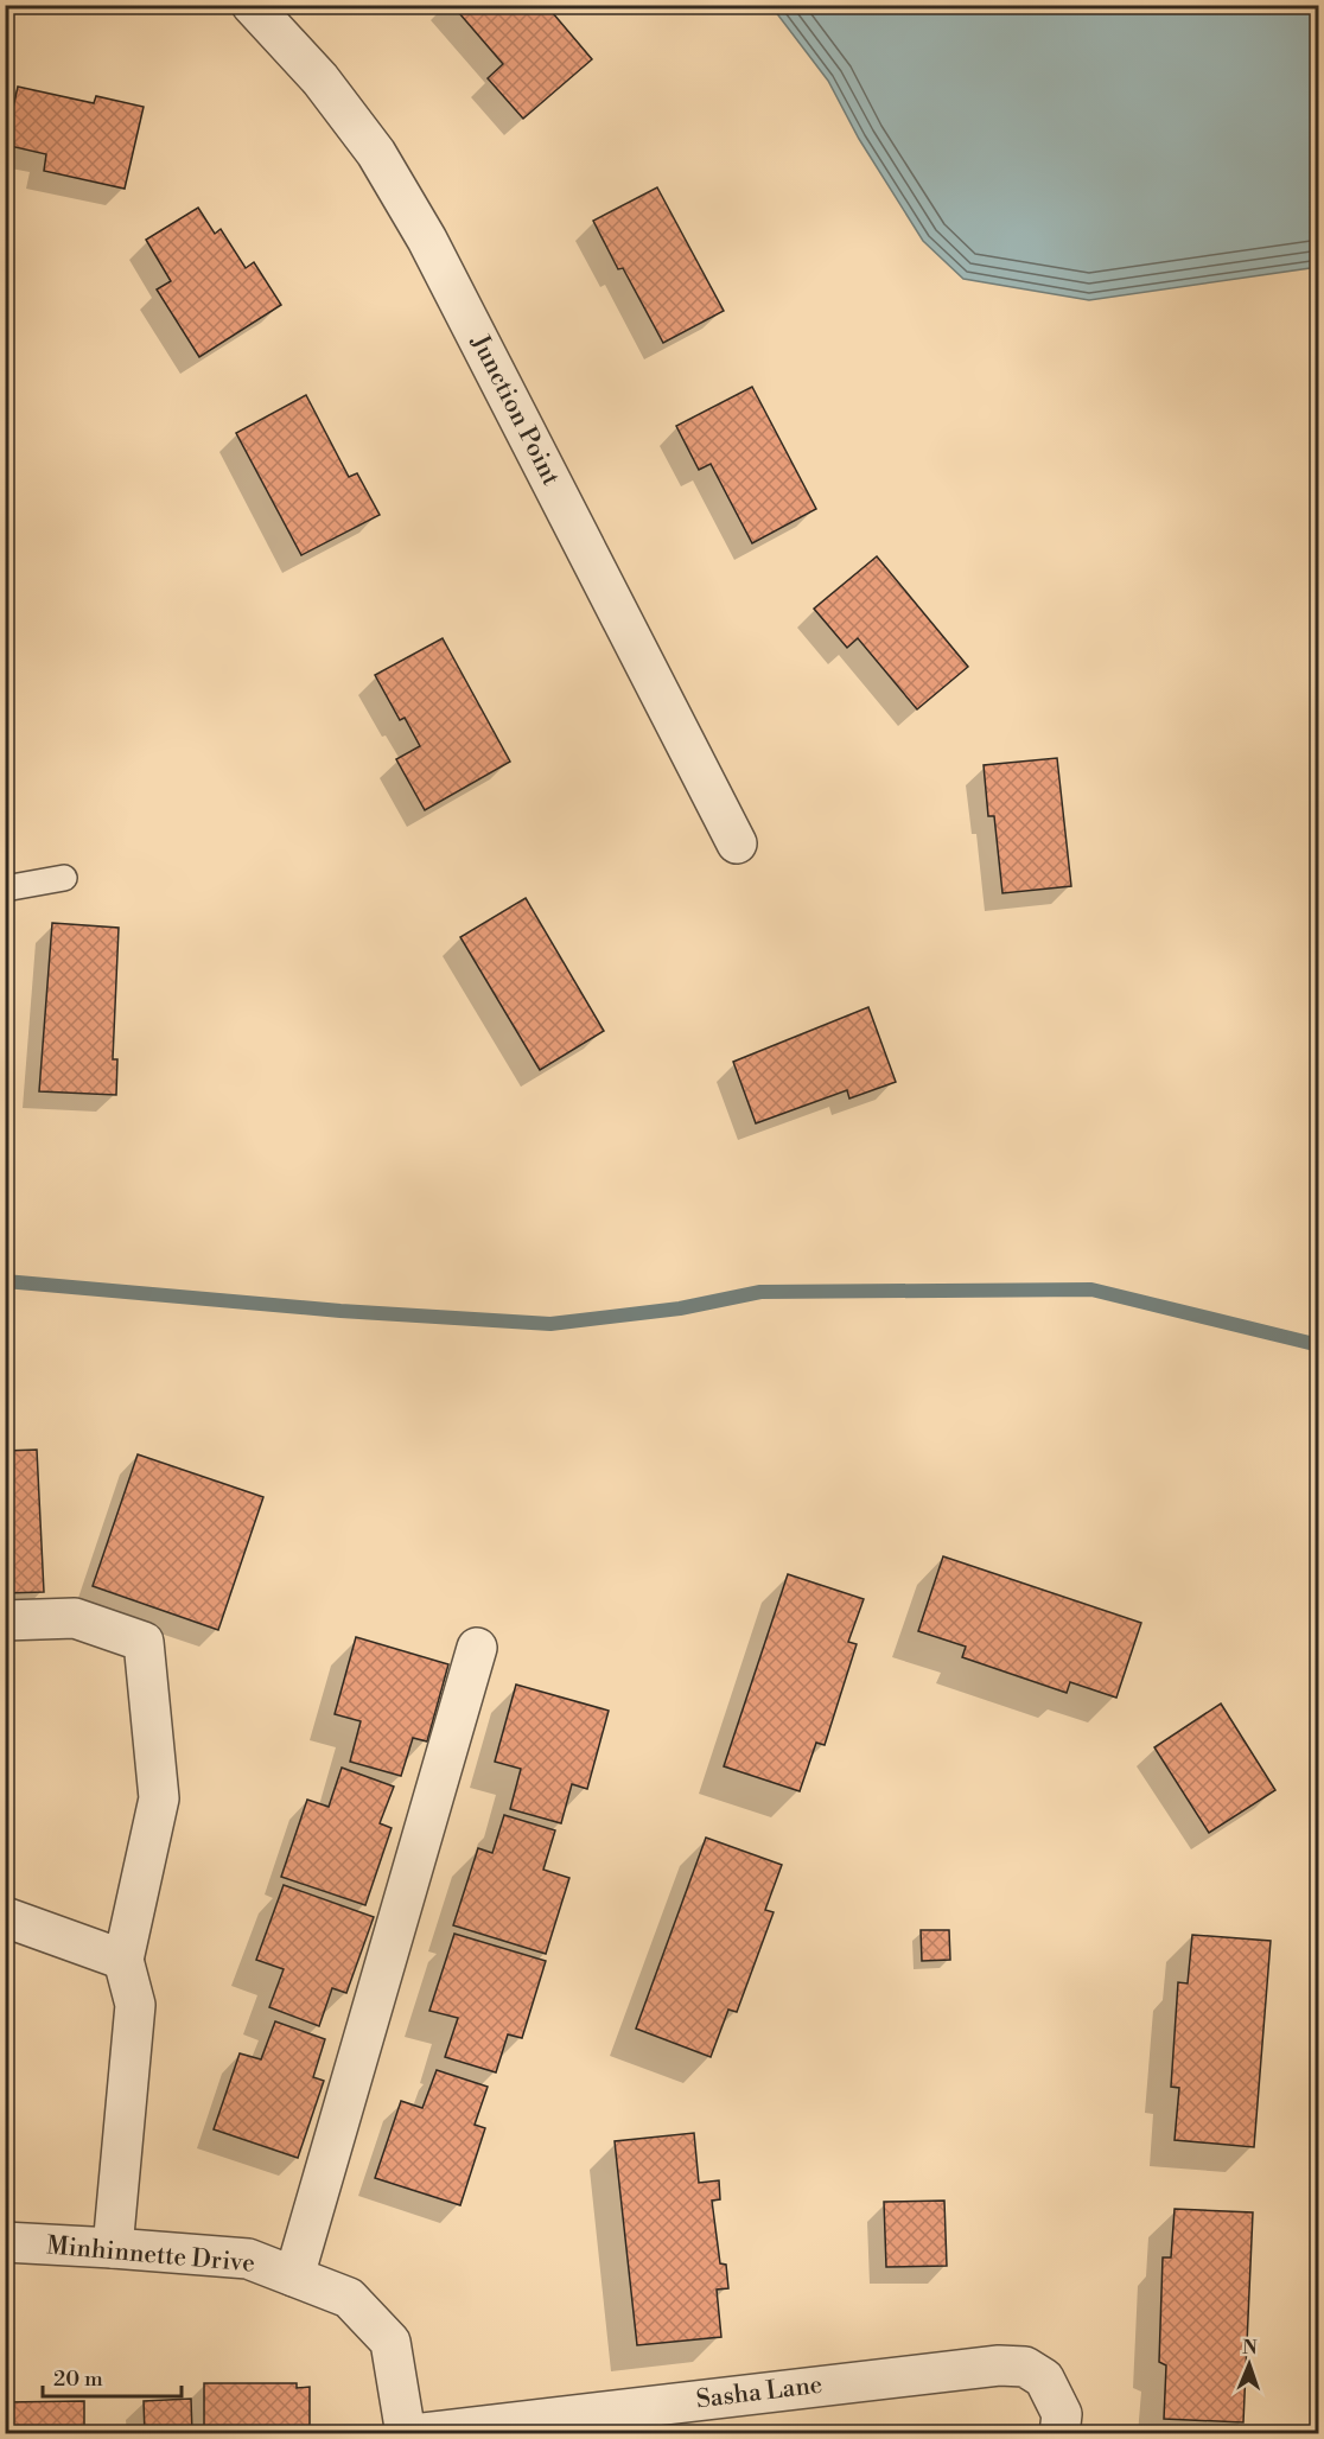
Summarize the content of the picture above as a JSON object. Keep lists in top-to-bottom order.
{
  "streets": {
    "street": ["Junction Point", "Minhinnette Drive", "Sasha Lane"]
  },
  "scale_bar": "20 m",
  "north": "top"
}
